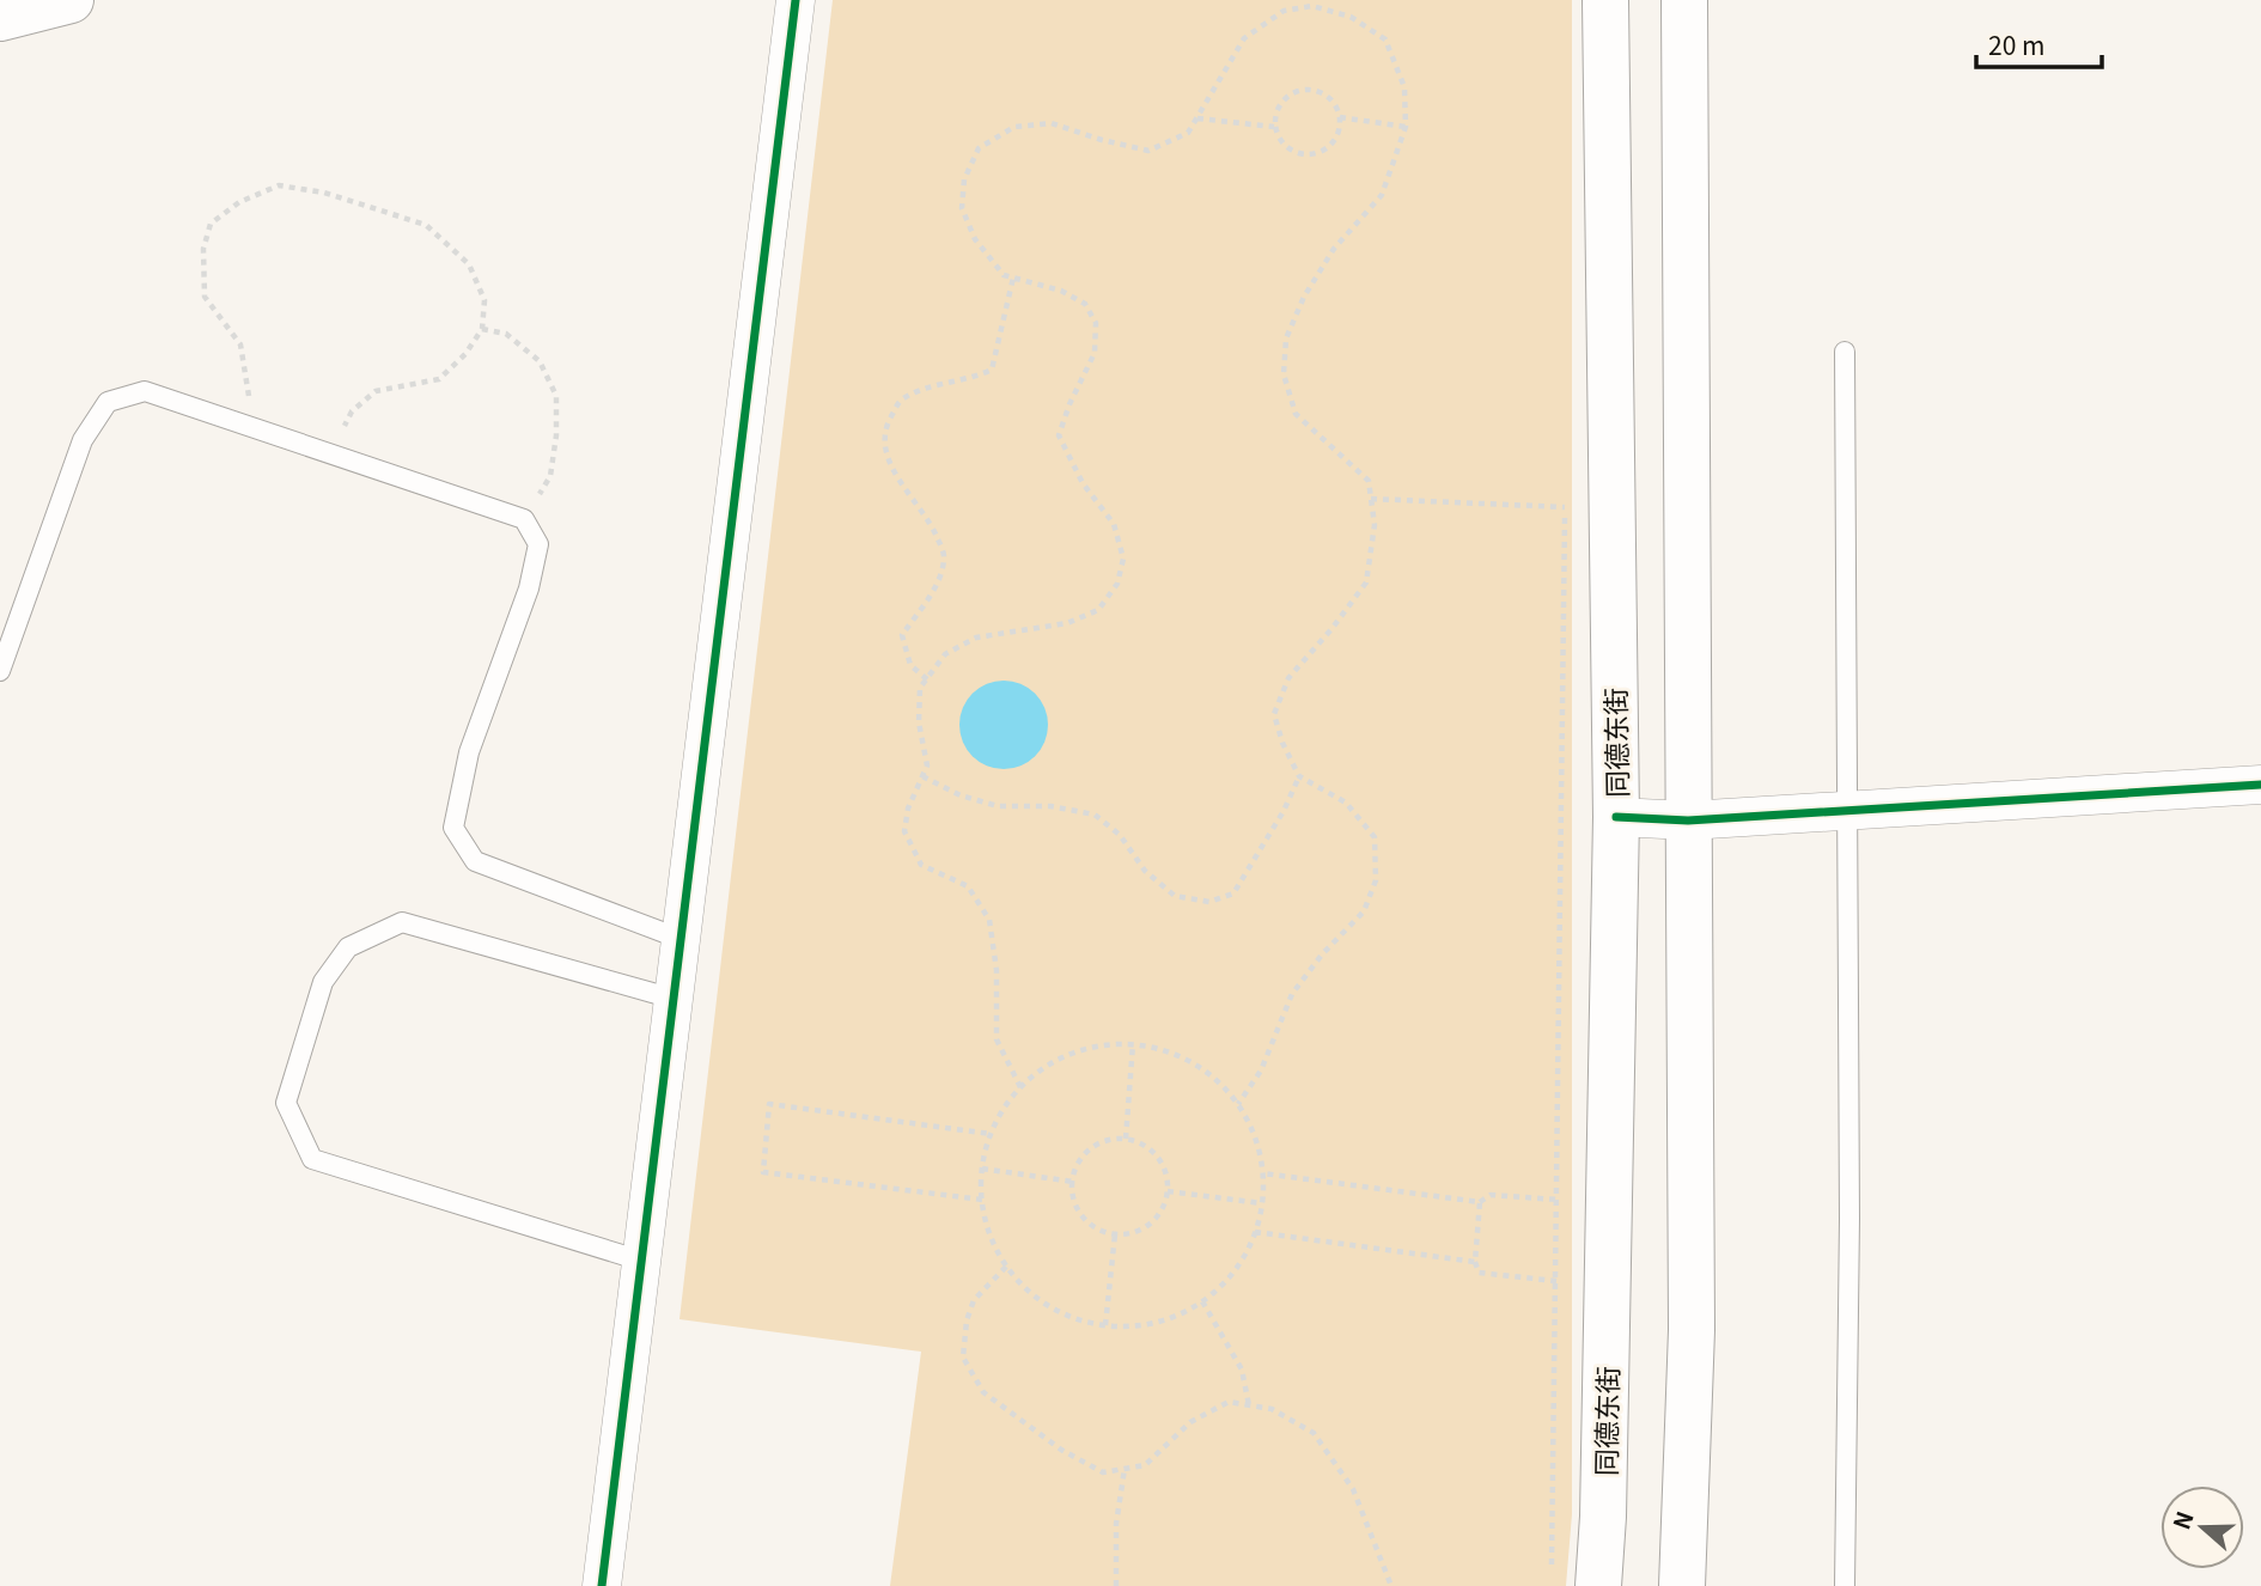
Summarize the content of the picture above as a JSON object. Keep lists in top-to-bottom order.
{
  "streets": {
    "main road": ["同德东街"]
  },
  "scale_bar": "20 m",
  "north": "left"
}
